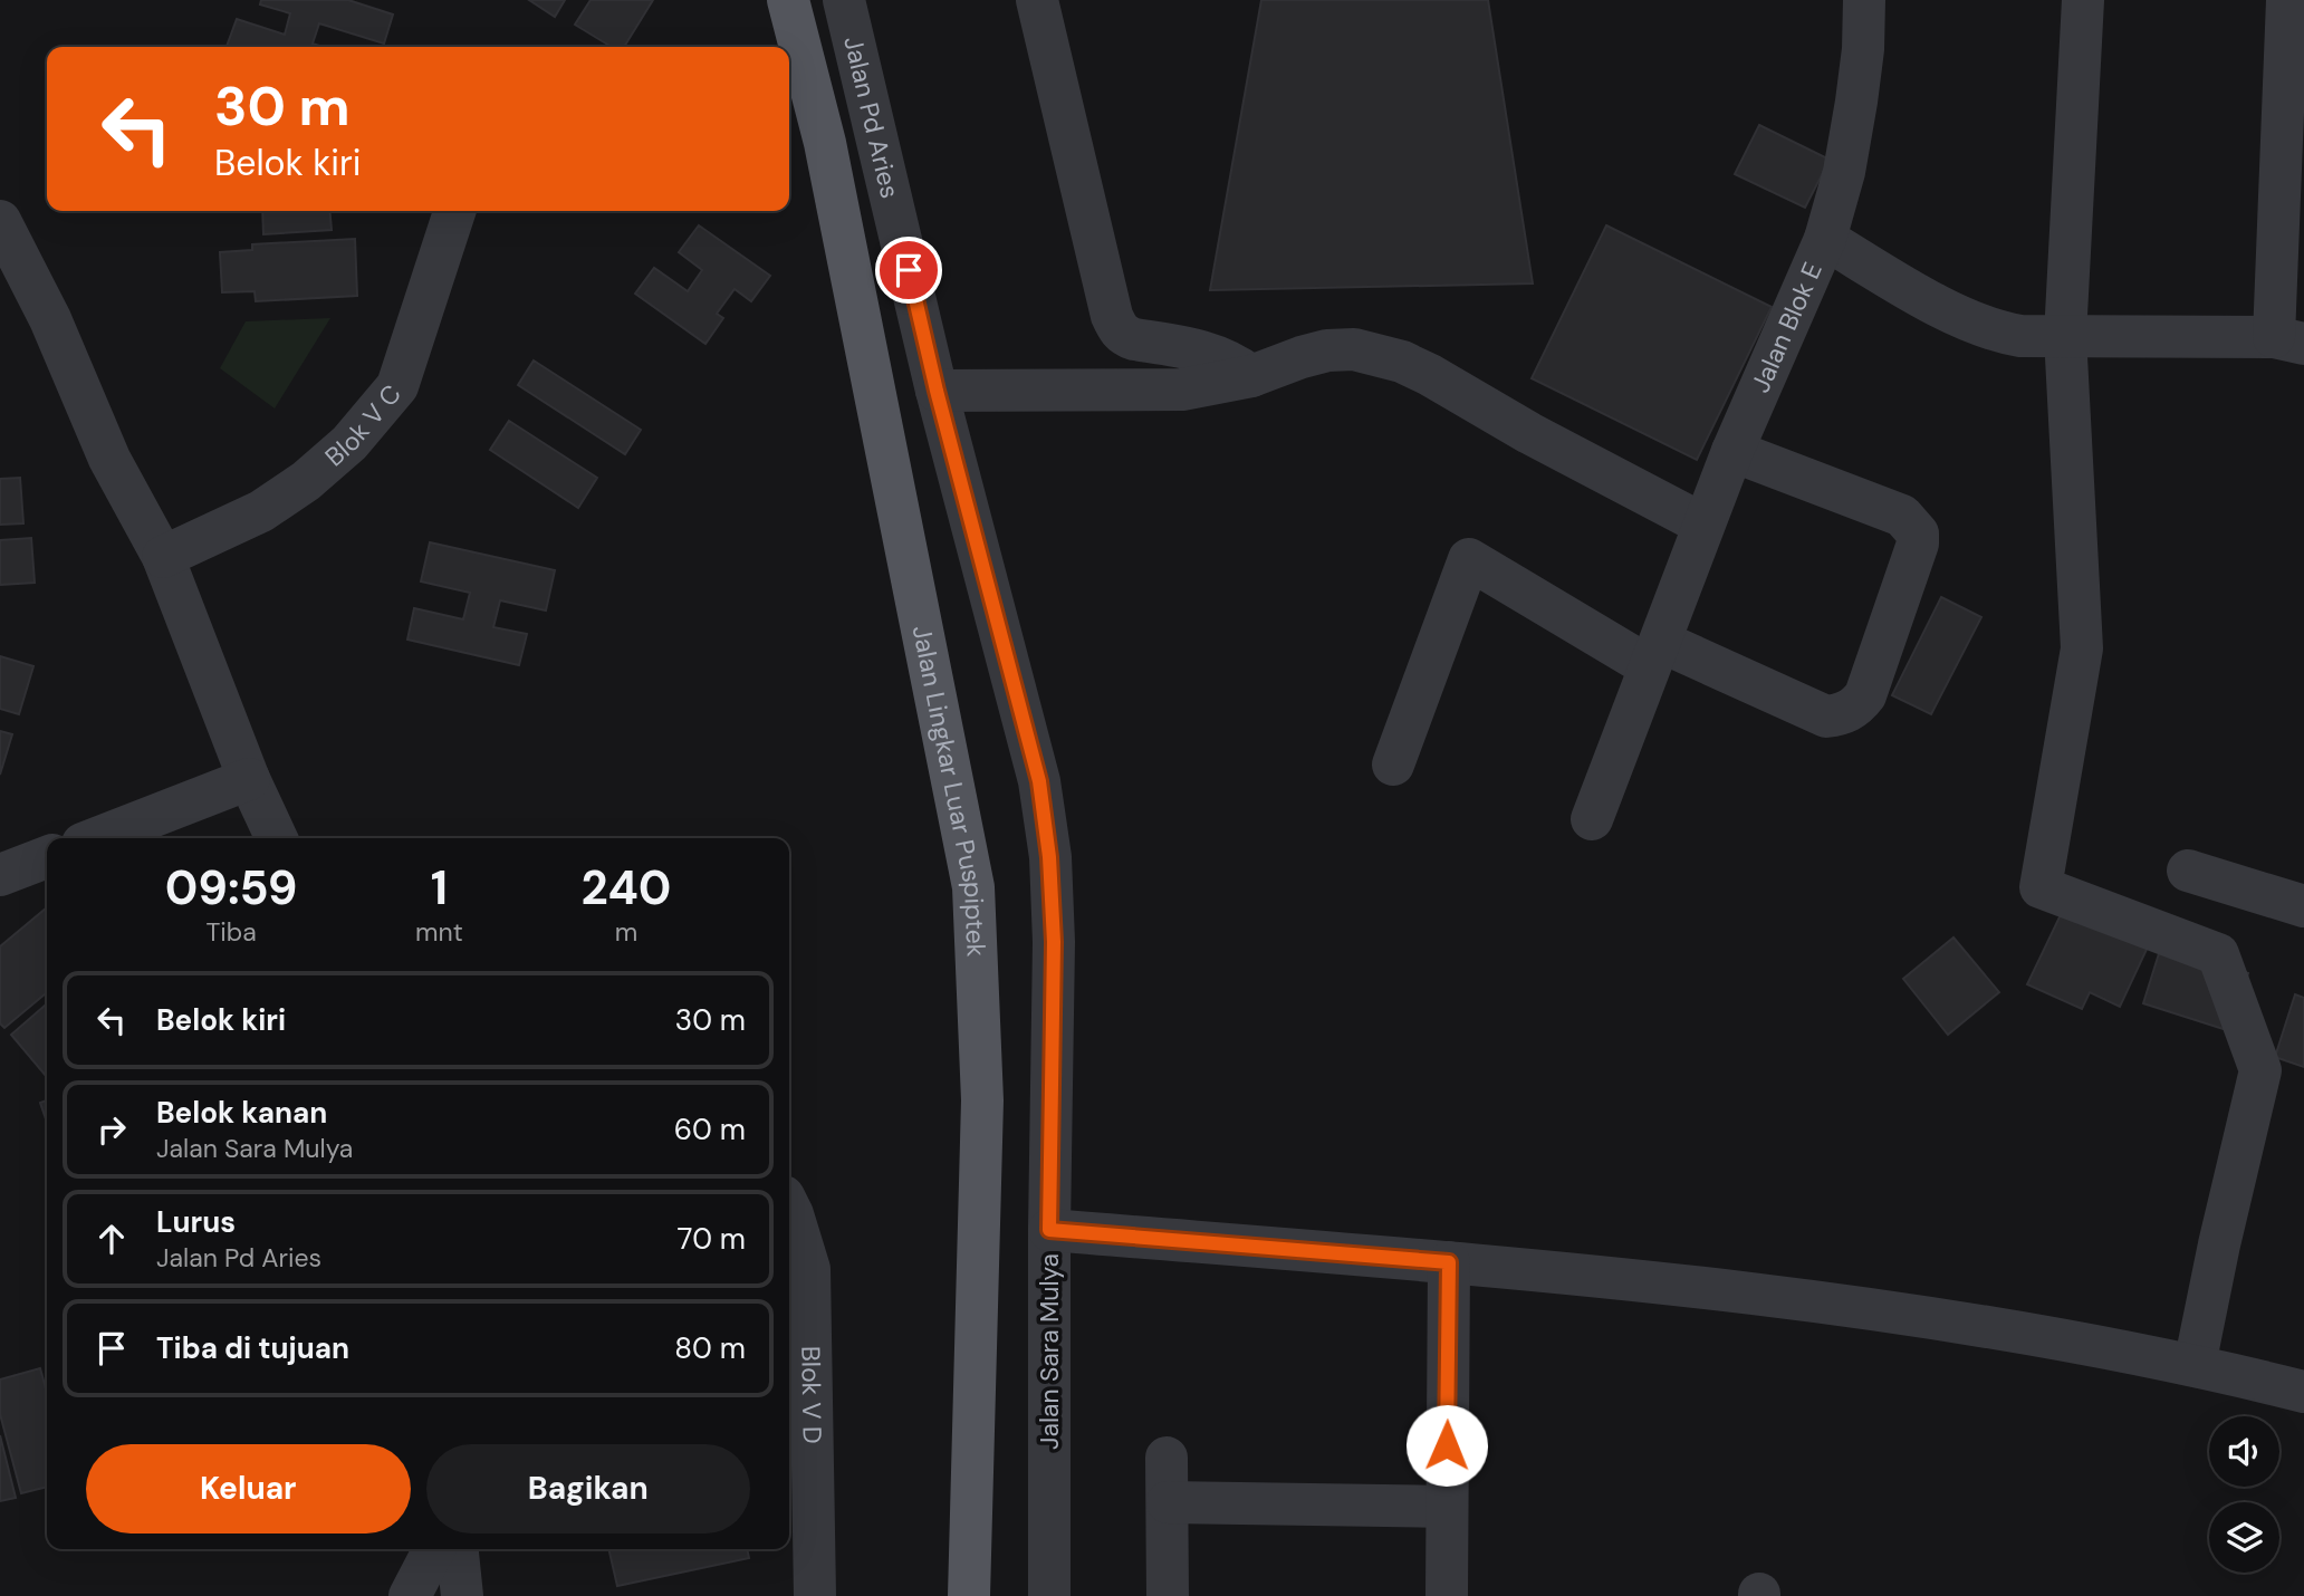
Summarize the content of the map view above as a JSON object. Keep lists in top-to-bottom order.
{
  "streets": {
    "main road": ["Jalan Lingkar Luar Puspiptek"],
    "street": [
      "Jalan Pd Aries",
      "Jalan Blok E",
      "Blok V C",
      "Jalan Sara Mulya",
      "Blok V D"
    ]
  },
  "crossings": [
    ["Jalan Pd Aries", "Jalan Sara Mulya"]
  ],
  "page": {
    "turn": ["30 m", "Belok kiri"],
    "eta": [
      "09:59",
      "Tiba",
      "1",
      "mnt",
      "240",
      "m"
    ],
    "list": [
      {
        "name": "Belok kiri",
        "value": "30 m"
      },
      {
        "name": "Belok kanan",
        "note": "Jalan Sara Mulya",
        "value": "60 m"
      },
      {
        "name": "Lurus",
        "note": "Jalan Pd Aries",
        "value": "70 m"
      },
      {
        "name": "Tiba di tujuan",
        "value": "80 m"
      }
    ],
    "buttons": ["Keluar", "Bagikan"]
  }
}
